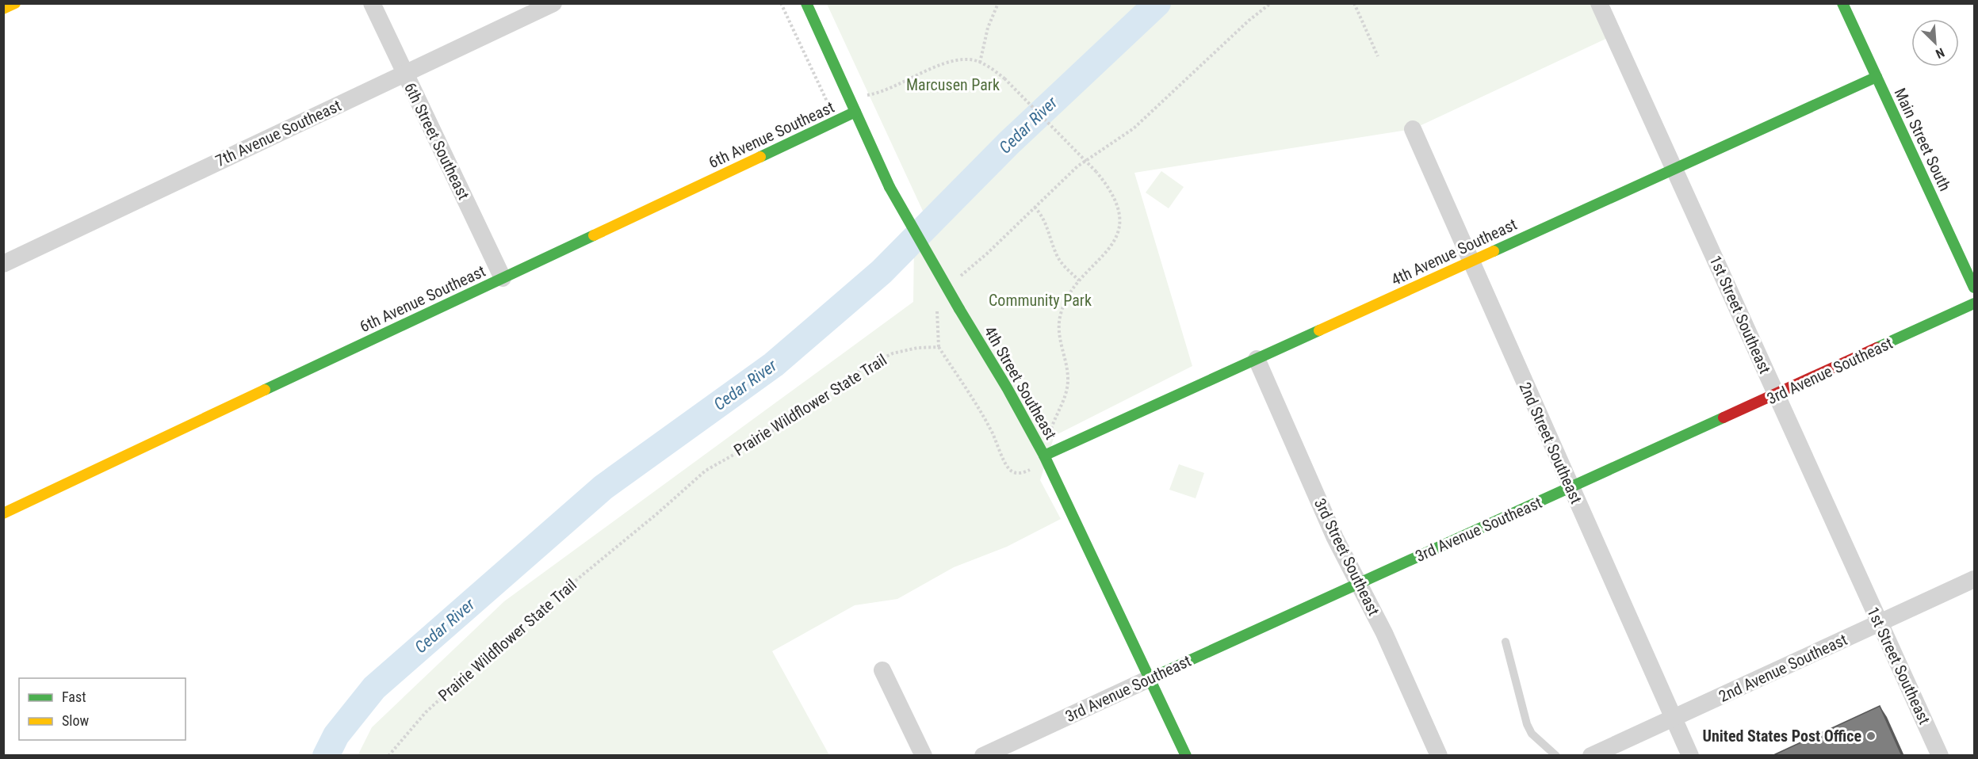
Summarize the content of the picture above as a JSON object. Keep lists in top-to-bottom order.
{
  "streets": {
    "street": [
      "7th Avenue Southeast",
      "6th Avenue Southeast",
      "Main Street South",
      "6th Street Southeast",
      "4th Avenue Southeast",
      "1st Street Southeast",
      "3rd Avenue Southeast",
      "4th Street Southeast",
      "2nd Street Southeast",
      "3rd Street Southeast",
      "2nd Avenue Southeast"
    ],
    "path": ["Prairie Wildflower State Trail"]
  },
  "crossings": [
    ["7th Avenue Southeast", "6th Street Southeast"],
    ["6th Avenue Southeast", "6th Street Southeast"],
    ["6th Avenue Southeast", "4th Street Southeast"],
    ["Main Street South", "4th Avenue Southeast"],
    ["4th Avenue Southeast", "1st Street Southeast"],
    ["4th Avenue Southeast", "4th Street Southeast"],
    ["4th Avenue Southeast", "2nd Street Southeast"],
    ["4th Avenue Southeast", "3rd Street Southeast"],
    ["1st Street Southeast", "3rd Avenue Southeast"],
    ["1st Street Southeast", "2nd Avenue Southeast"],
    ["3rd Avenue Southeast", "4th Street Southeast"],
    ["3rd Avenue Southeast", "2nd Street Southeast"],
    ["3rd Avenue Southeast", "3rd Street Southeast"],
    ["2nd Street Southeast", "2nd Avenue Southeast"]
  ],
  "water": ["Cedar River"],
  "parks": ["Marcusen Park", "Community Park"],
  "places": ["United States Post Office"],
  "legend": ["Fast", "Slow"],
  "north": "bottom right"
}
